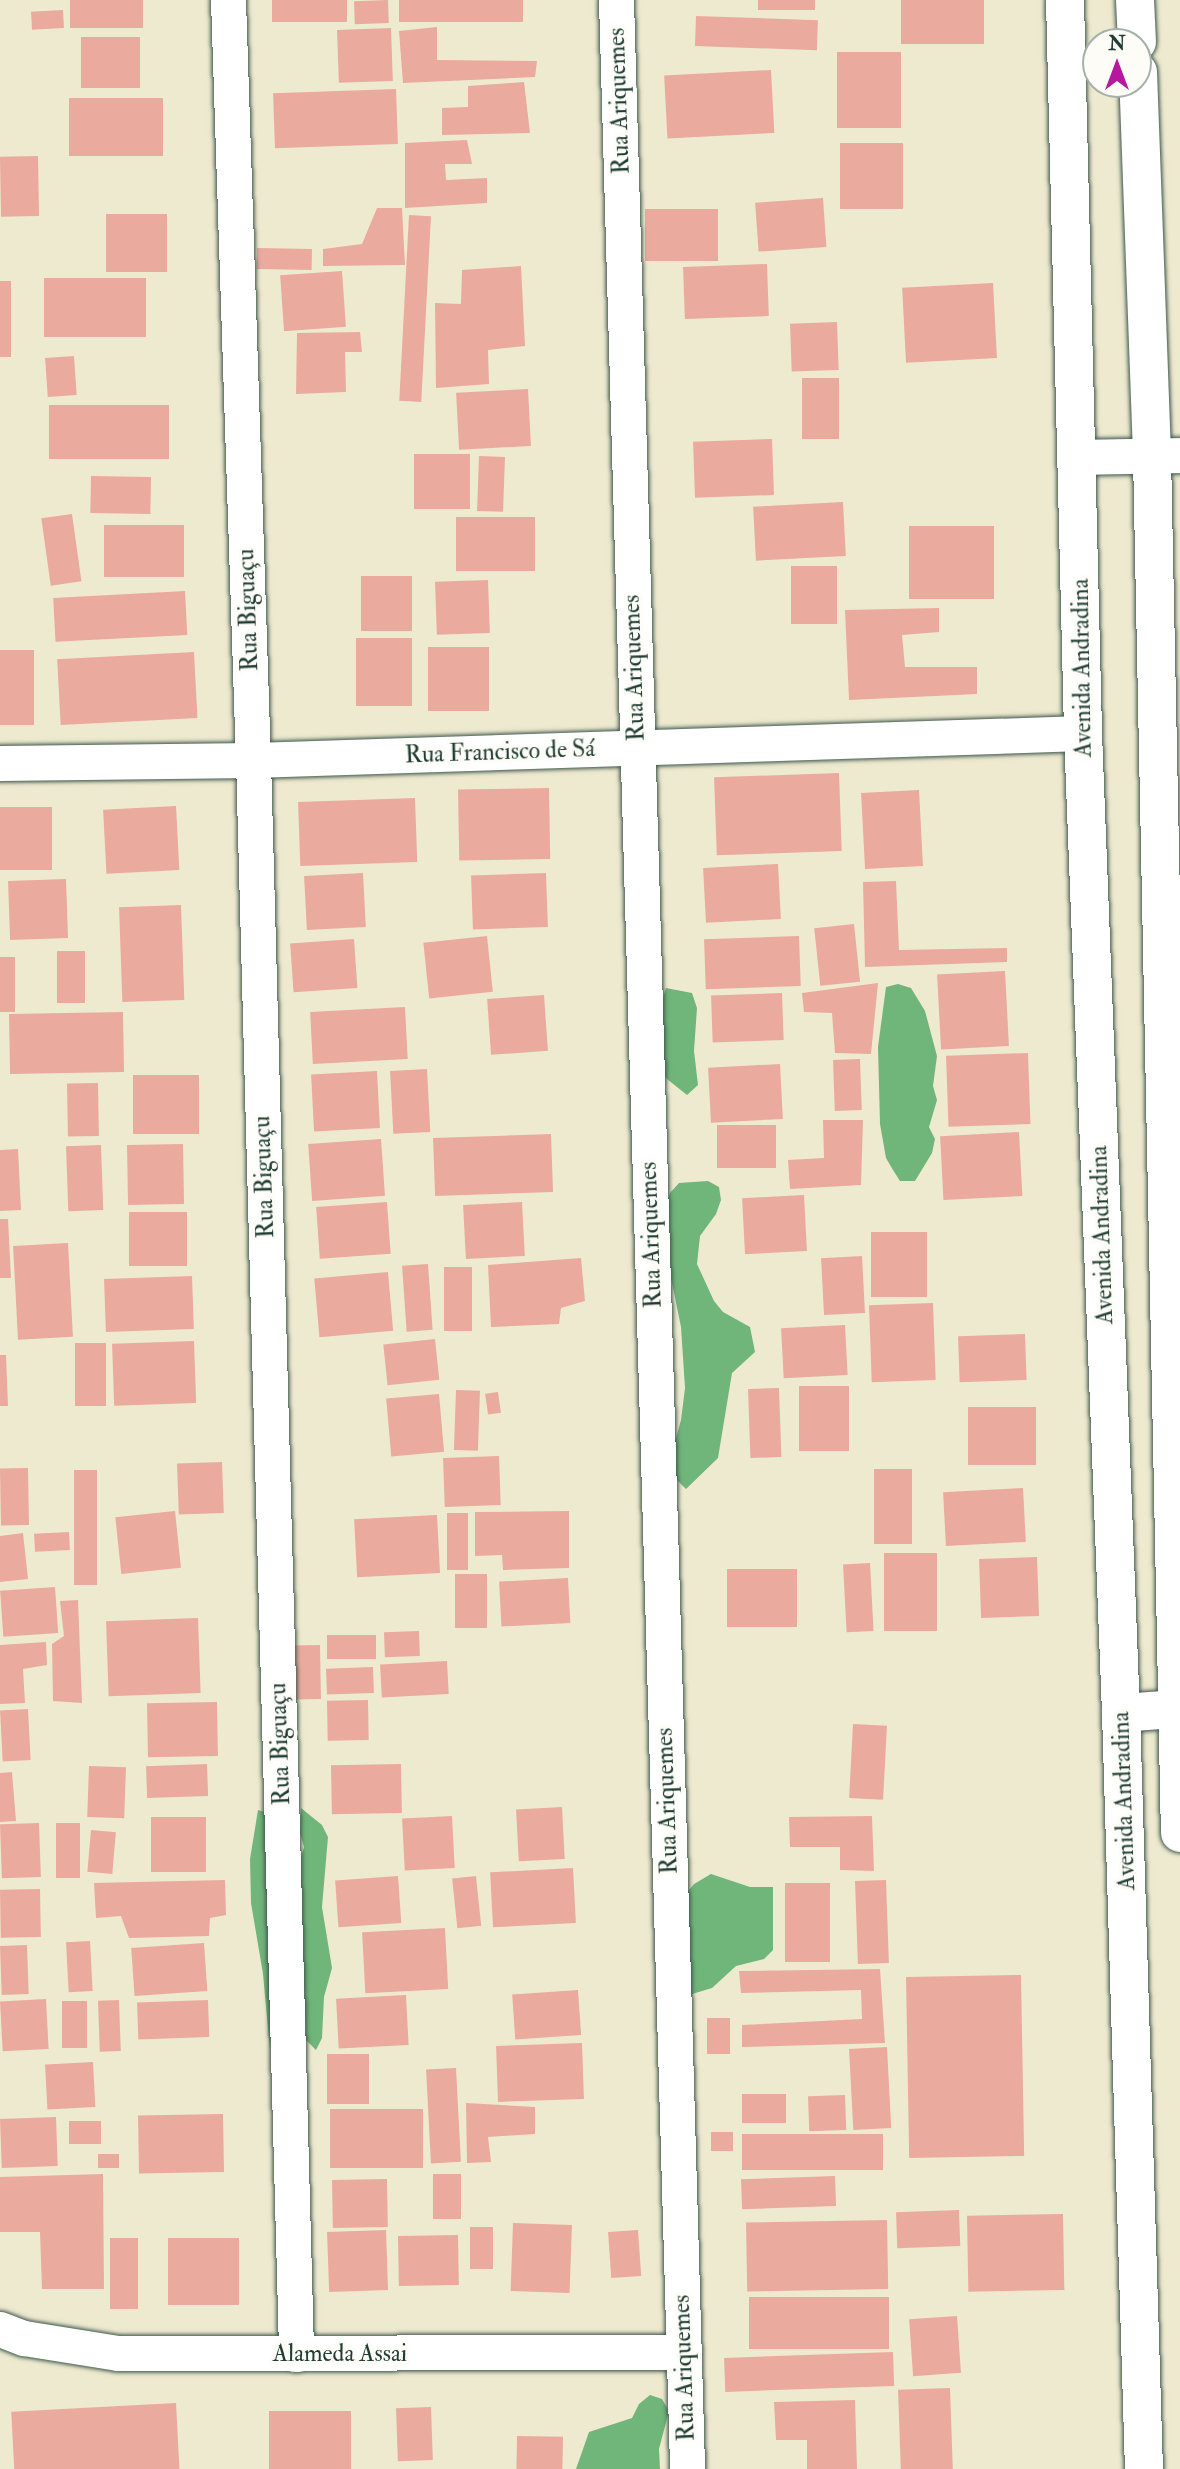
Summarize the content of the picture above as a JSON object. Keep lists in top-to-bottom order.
{
  "streets": {
    "main road": ["Avenida Andradina"],
    "street": [
      "Rua Ariquemes",
      "Rua Biguaçu",
      "Rua Francisco de Sá",
      "Alameda Assai"
    ]
  },
  "crossings": [
    ["Rua Ariquemes", "Rua Francisco de Sá"],
    ["Rua Ariquemes", "Alameda Assai"],
    ["Rua Biguaçu", "Rua Francisco de Sá"],
    ["Rua Biguaçu", "Alameda Assai"],
    ["Avenida Andradina", "Rua Francisco de Sá"]
  ],
  "north": "top"
}
